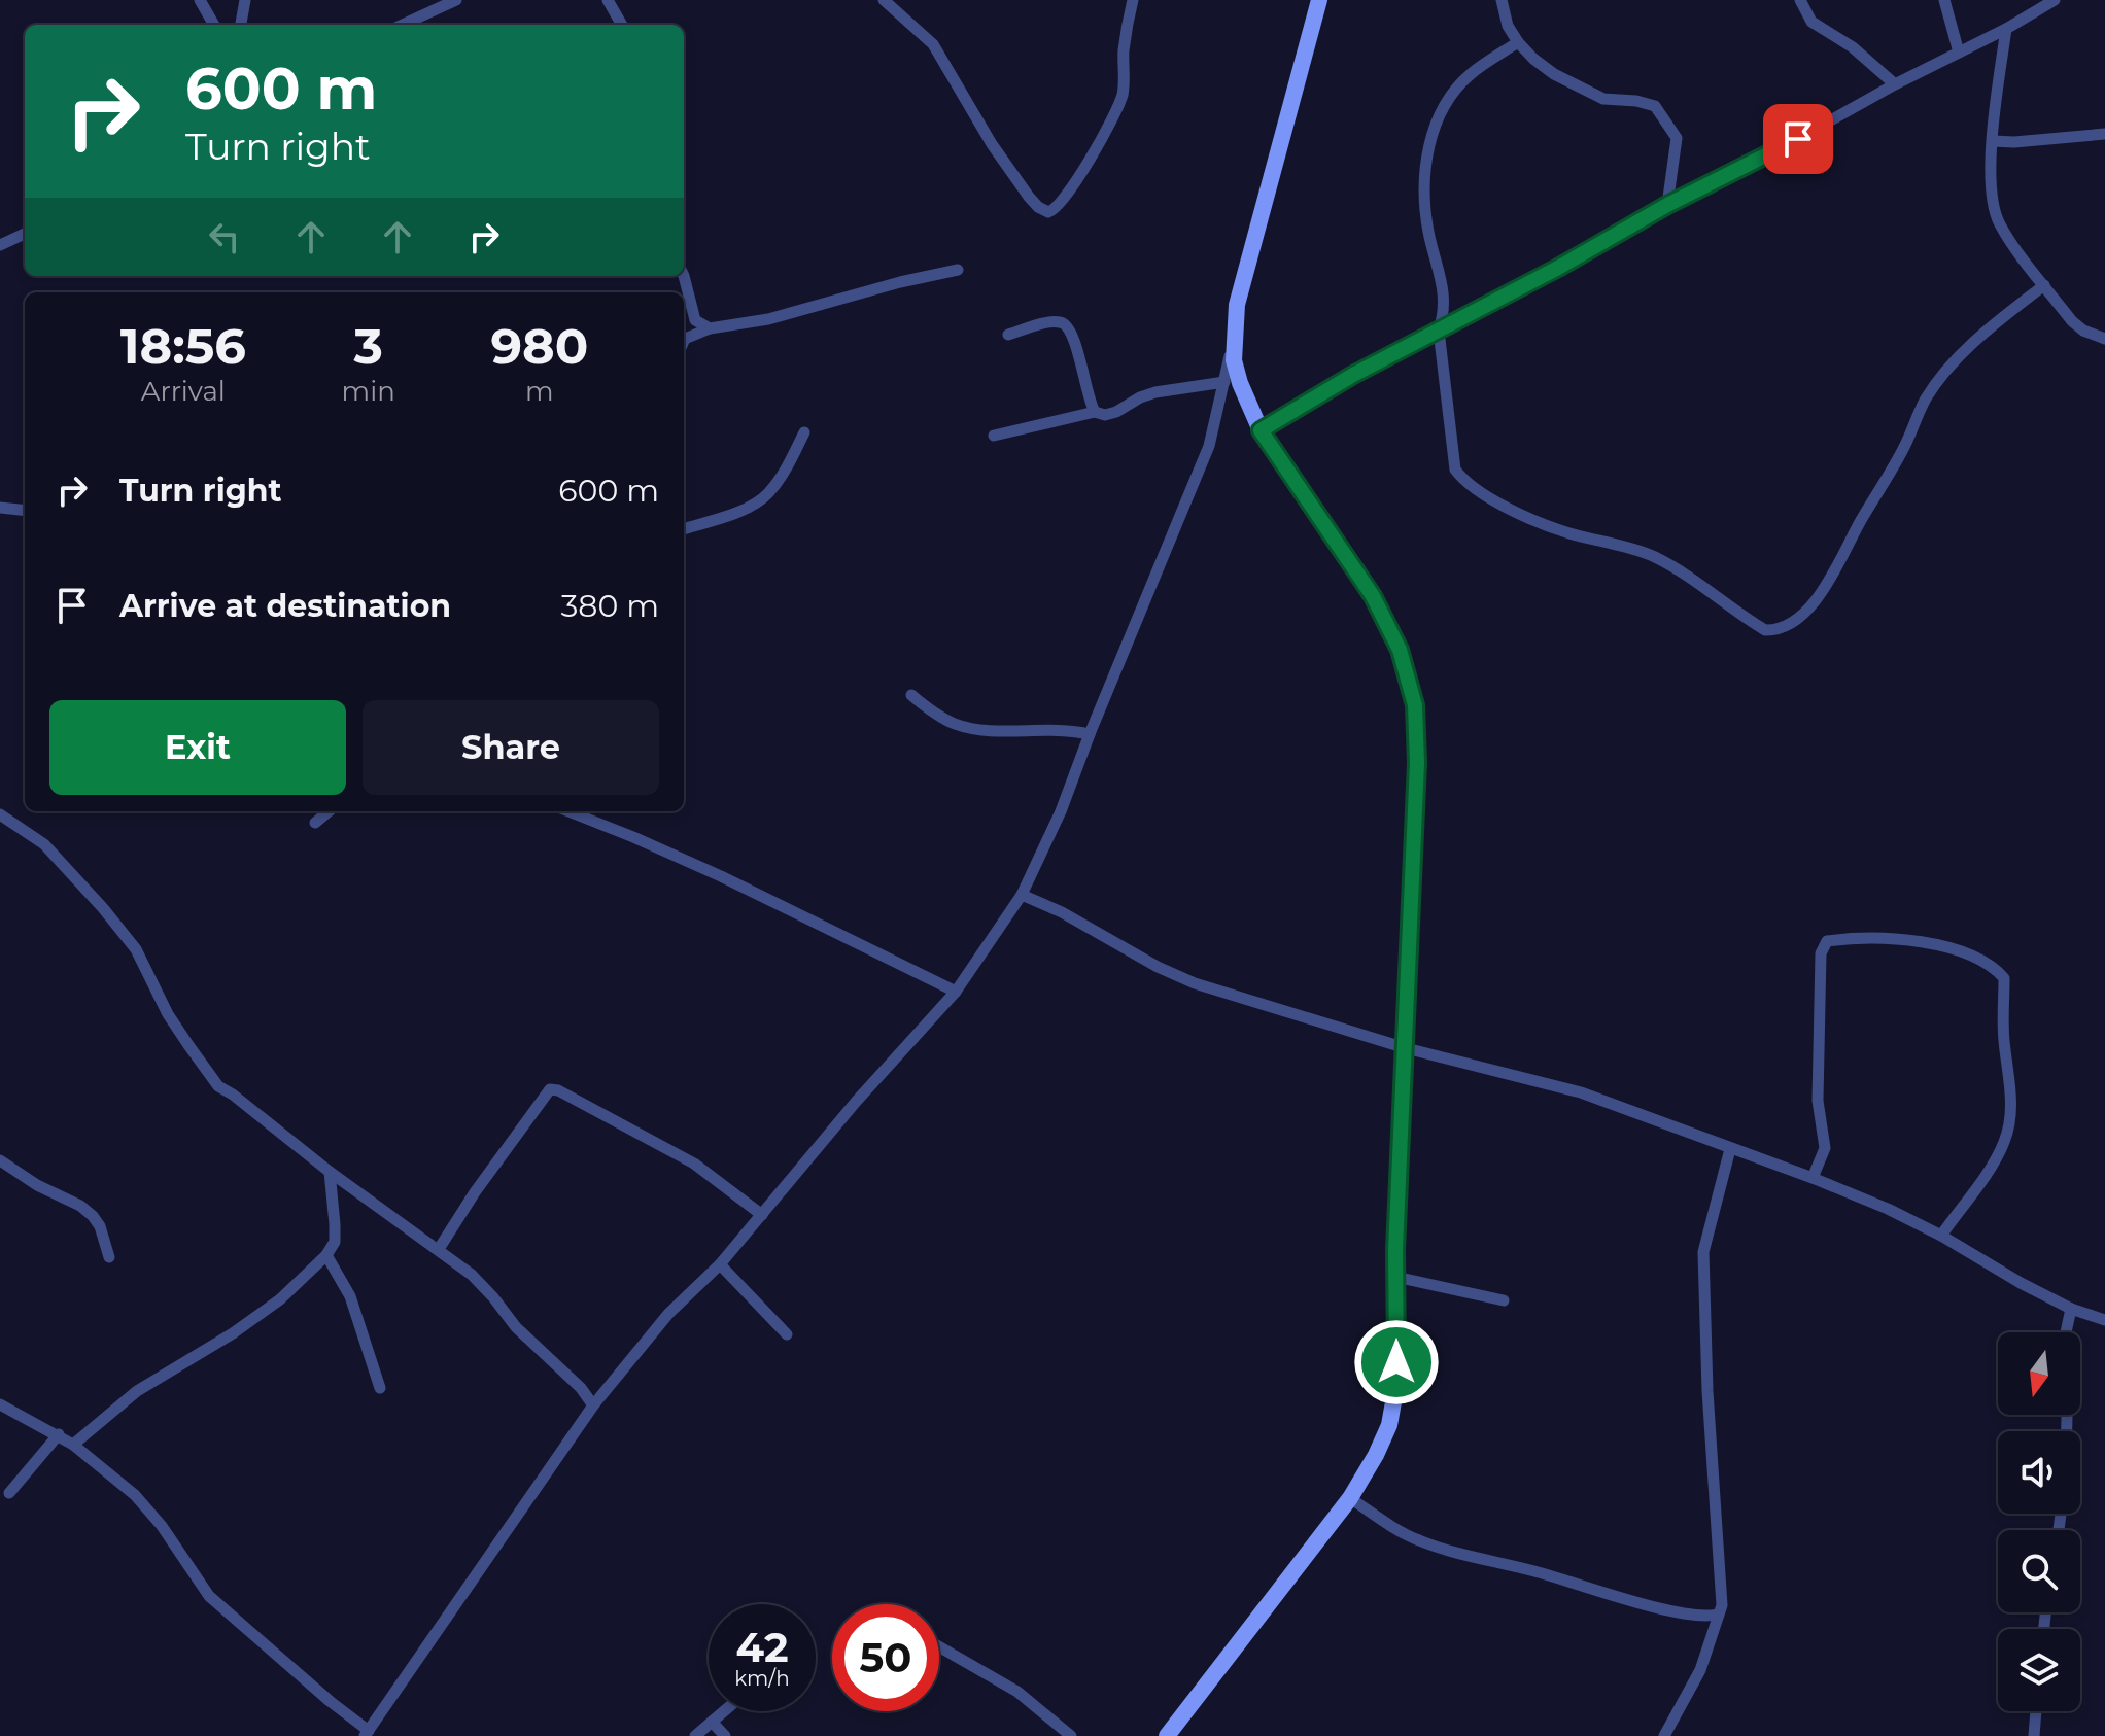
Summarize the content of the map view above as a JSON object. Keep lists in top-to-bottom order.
{
  "north": "bottom",
  "page": {
    "turn": ["600 m", "Turn right"],
    "eta": [
      "18:56",
      "Arrival",
      "3",
      "min",
      "980",
      "m"
    ],
    "list": [
      {
        "name": "Turn right",
        "value": "600 m"
      },
      {
        "name": "Arrive at destination",
        "value": "380 m"
      }
    ],
    "buttons": ["Exit", "Share"],
    "speed": "42 km/h",
    "limit": "50"
  }
}
